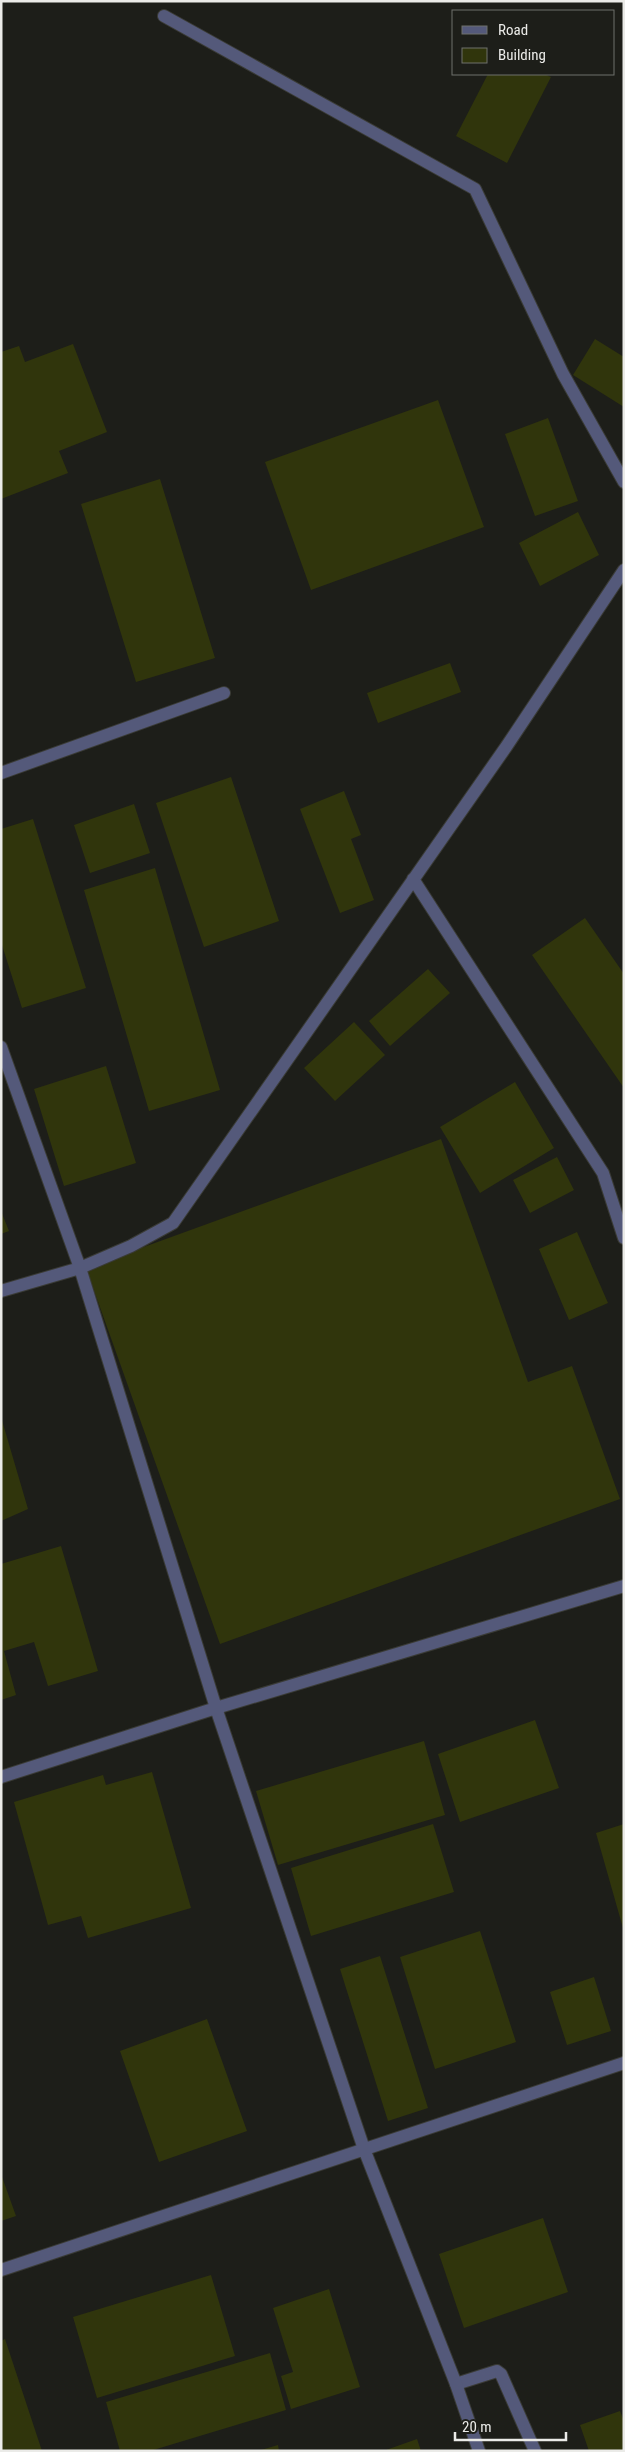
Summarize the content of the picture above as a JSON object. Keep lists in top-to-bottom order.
{
  "legend": ["Road", "Building"],
  "scale_bar": "20 m"
}
